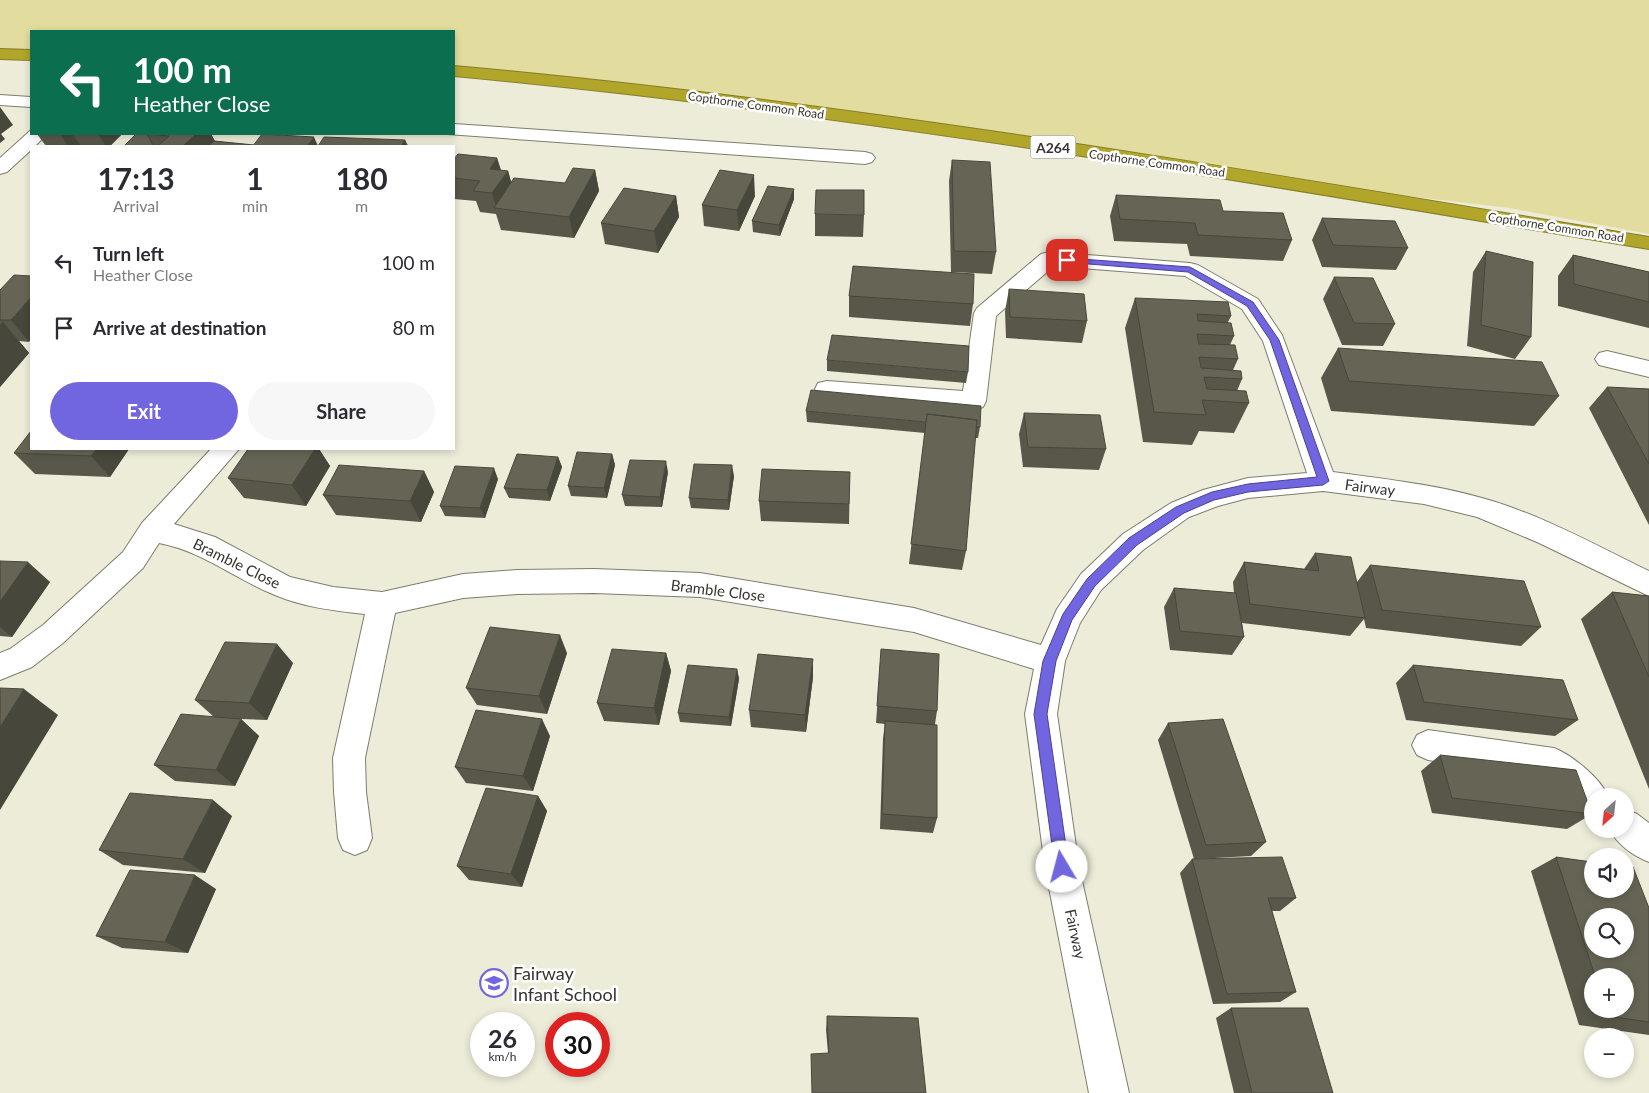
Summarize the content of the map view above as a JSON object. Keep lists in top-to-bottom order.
{
  "streets": {
    "highway": ["Copthorne Common Road", "A264"],
    "street": ["Fairway", "Bramble Close"]
  },
  "crossings": [
    ["Fairway", "Bramble Close"]
  ],
  "places": {
    "school or university": ["Fairway Infant School"]
  },
  "north": "bottom left",
  "page": {
    "turn": ["100 m", "Heather Close"],
    "eta": [
      "17:13",
      "Arrival",
      "1",
      "min",
      "180",
      "m"
    ],
    "list": [
      {
        "name": "Turn left",
        "note": "Heather Close",
        "value": "100 m"
      },
      {
        "name": "Arrive at destination",
        "value": "80 m"
      }
    ],
    "buttons": ["Exit", "Share"],
    "map_buttons": ["+", "−"],
    "speed": "26 km/h",
    "limit": "30"
  }
}
